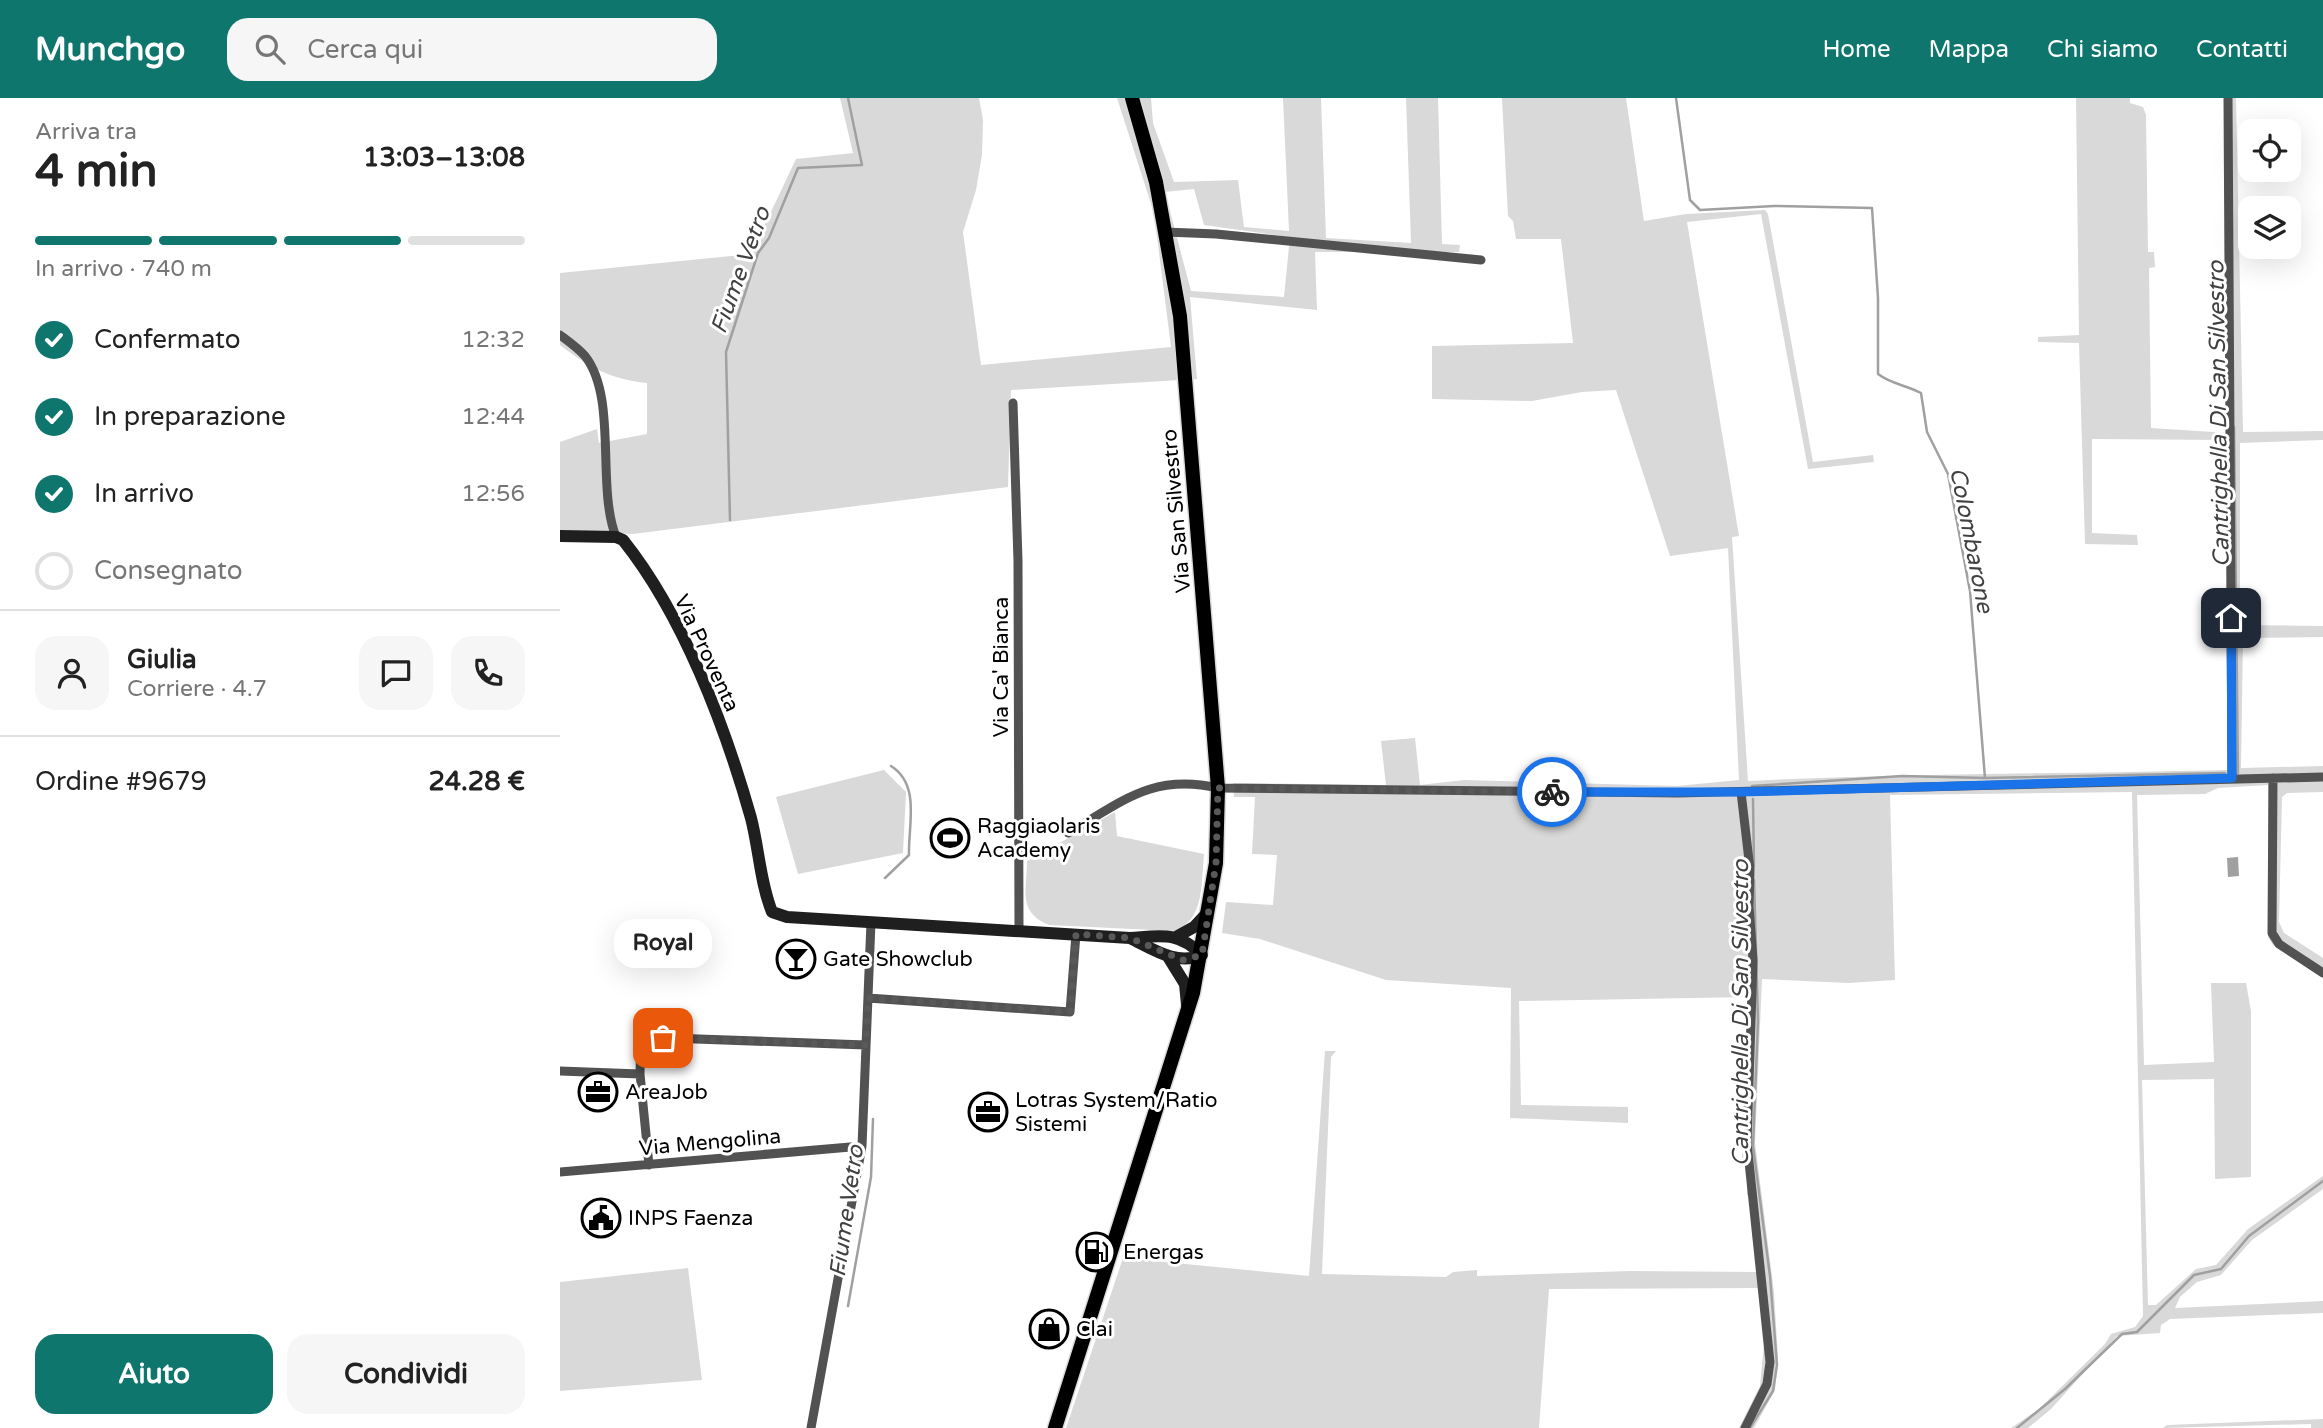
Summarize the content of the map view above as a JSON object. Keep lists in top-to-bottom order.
{
  "streets": {
    "main road": ["Via San Silvestro"],
    "street": ["Via Proventa", "Via Ca' Bianca", "Via Mengolina"]
  },
  "crossings": [
    ["Via San Silvestro", "Via Proventa"],
    ["Via Proventa", "Via Ca' Bianca"]
  ],
  "water": ["Fiume Vetro", "Cantrighella Di San Silvestro", "Colombarone"],
  "places": {
    "sports": ["Raggiaolaris Academy"],
    "bar": ["Gate Showclub"],
    "other": ["Royal"],
    "office": ["AreaJob", "Lotras System/Ratio Sistemi"],
    "public building": ["INPS Faenza"],
    "fuel station": ["Energas"],
    "shop": ["Clai"]
  },
  "page": {
    "header": "Munchgo",
    "search": "Cerca qui",
    "nav": [
      "Home",
      "Mappa",
      "Chi siamo",
      "Contatti"
    ],
    "heading": ["4 min", "Arriva tra", "13:03–13:08"],
    "panel": [
      "Giulia",
      "Corriere · 4.7",
      "Ordine #9679",
      "24.28 €"
    ],
    "bar": "In arrivo · 740 m",
    "list": [
      ["Confermato", "12:32"],
      ["In preparazione", "12:44"],
      ["In arrivo", "12:56"],
      "Consegnato"
    ],
    "bubble": "Royal",
    "buttons": ["Aiuto", "Condividi"]
  }
}
